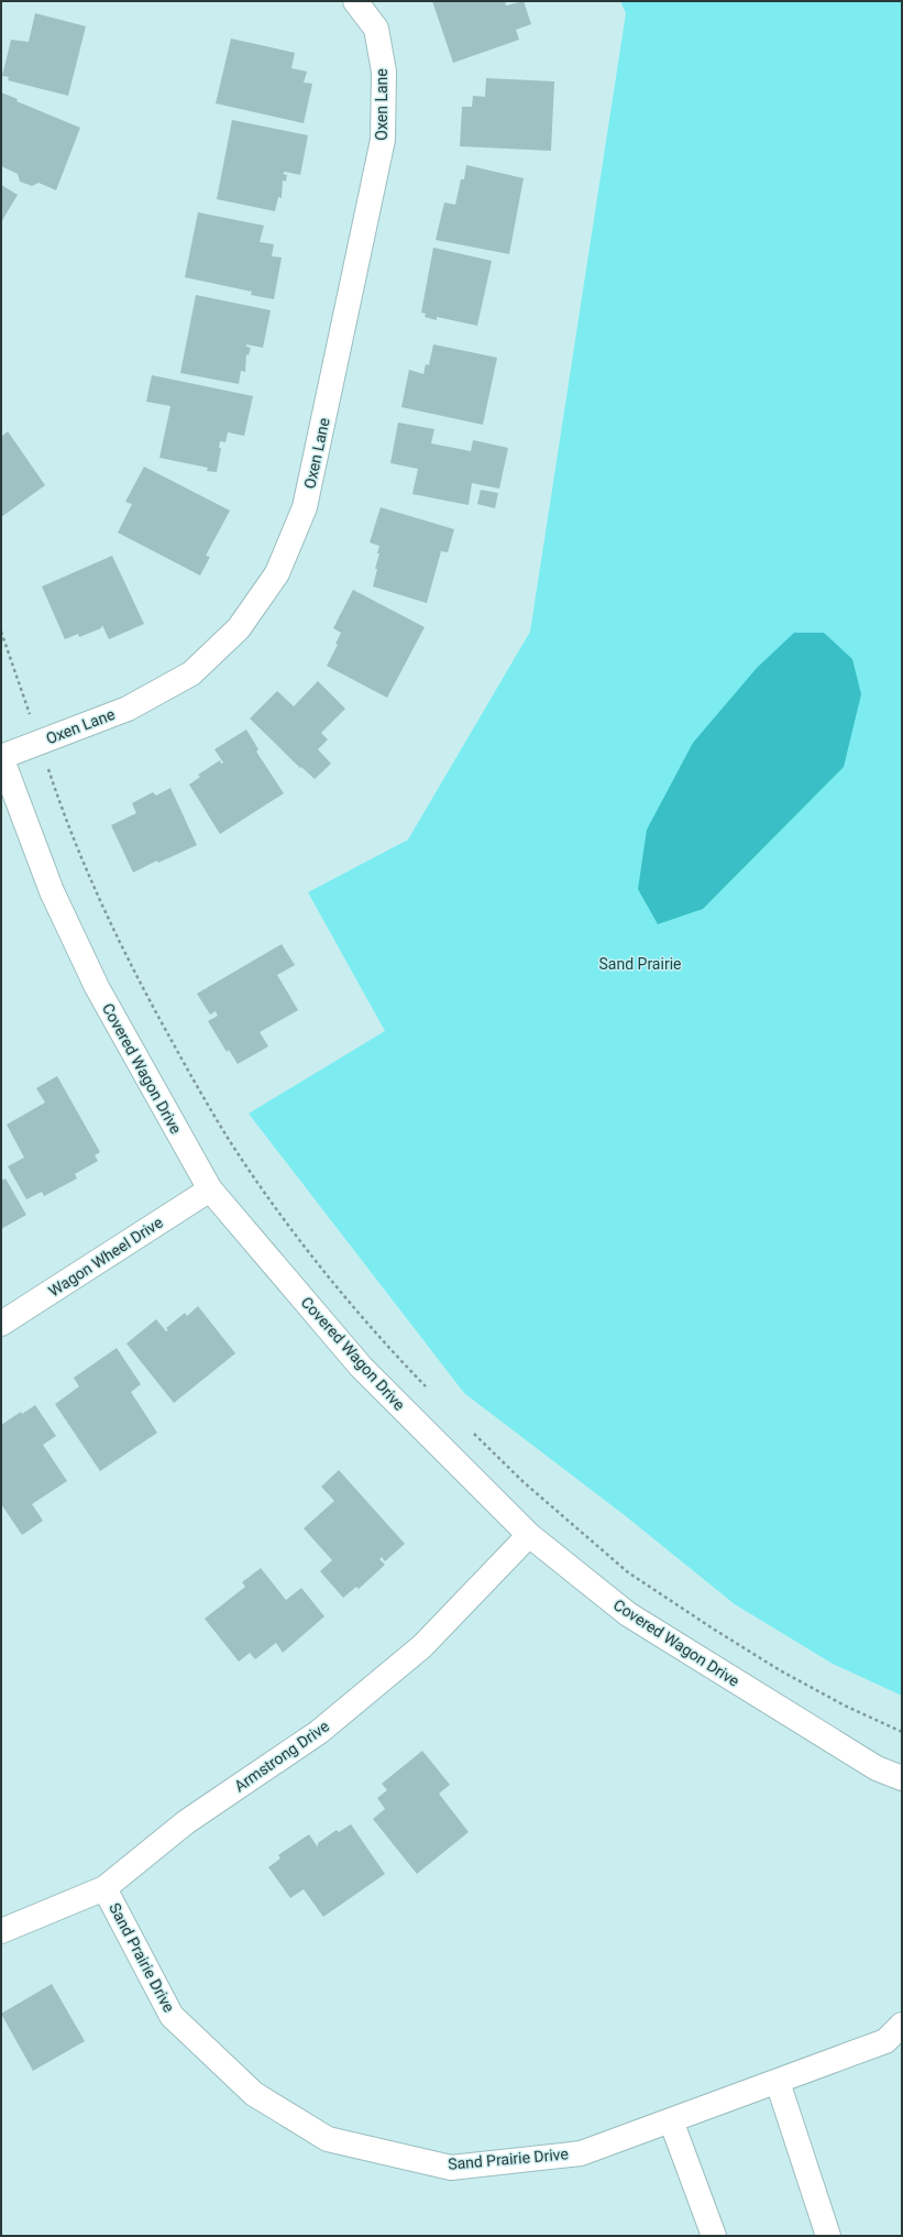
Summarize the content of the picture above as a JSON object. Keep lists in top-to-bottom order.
{
  "streets": {
    "street": [
      "Oxen Lane",
      "Covered Wagon Drive",
      "Wagon Wheel Drive",
      "Armstrong Drive",
      "Sand Prairie Drive"
    ]
  },
  "crossings": [
    ["Oxen Lane", "Covered Wagon Drive"],
    ["Covered Wagon Drive", "Wagon Wheel Drive"],
    ["Covered Wagon Drive", "Armstrong Drive"],
    ["Armstrong Drive", "Sand Prairie Drive"]
  ],
  "parks": ["Sand Prairie"]
}
